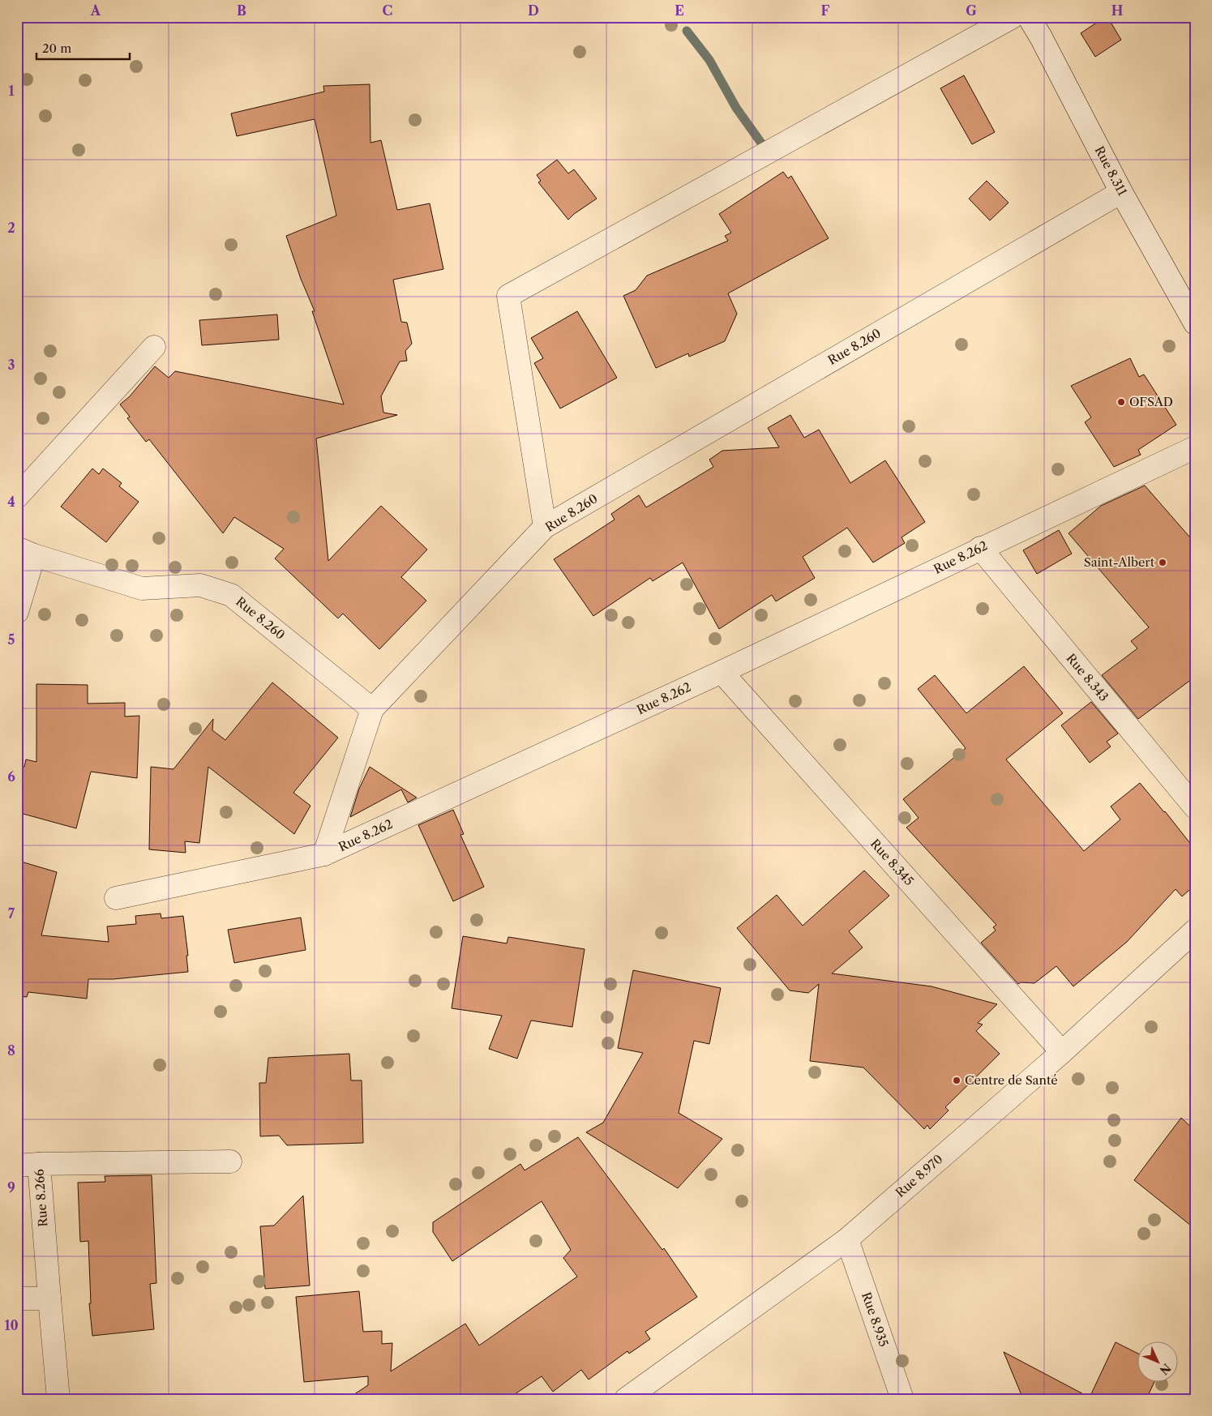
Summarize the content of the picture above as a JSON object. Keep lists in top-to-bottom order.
{
  "streets": {
    "street": [
      "Rue 8.311",
      "Rue 8.260",
      "Rue 8.262",
      "Rue 8.343",
      "Rue 8.345",
      "Rue 8.970",
      "Rue 8.266",
      "Rue 8.935"
    ]
  },
  "crossings": [
    ["Rue 8.311", "Rue 8.260"],
    ["Rue 8.262", "Rue 8.343"],
    ["Rue 8.262", "Rue 8.345"],
    ["Rue 8.345", "Rue 8.970"],
    ["Rue 8.970", "Rue 8.935"]
  ],
  "places": ["OFSAD", "Saint-Albert", "Centre de Santé"],
  "scale_bar": "20 m",
  "north": "bottom right",
  "grid": {
    "columns": [
      "A",
      "B",
      "C",
      "D",
      "E",
      "F",
      "G",
      "H"
    ],
    "rows": [
      "1",
      "2",
      "3",
      "4",
      "5",
      "6",
      "7",
      "8",
      "9",
      "10"
    ]
  }
}
